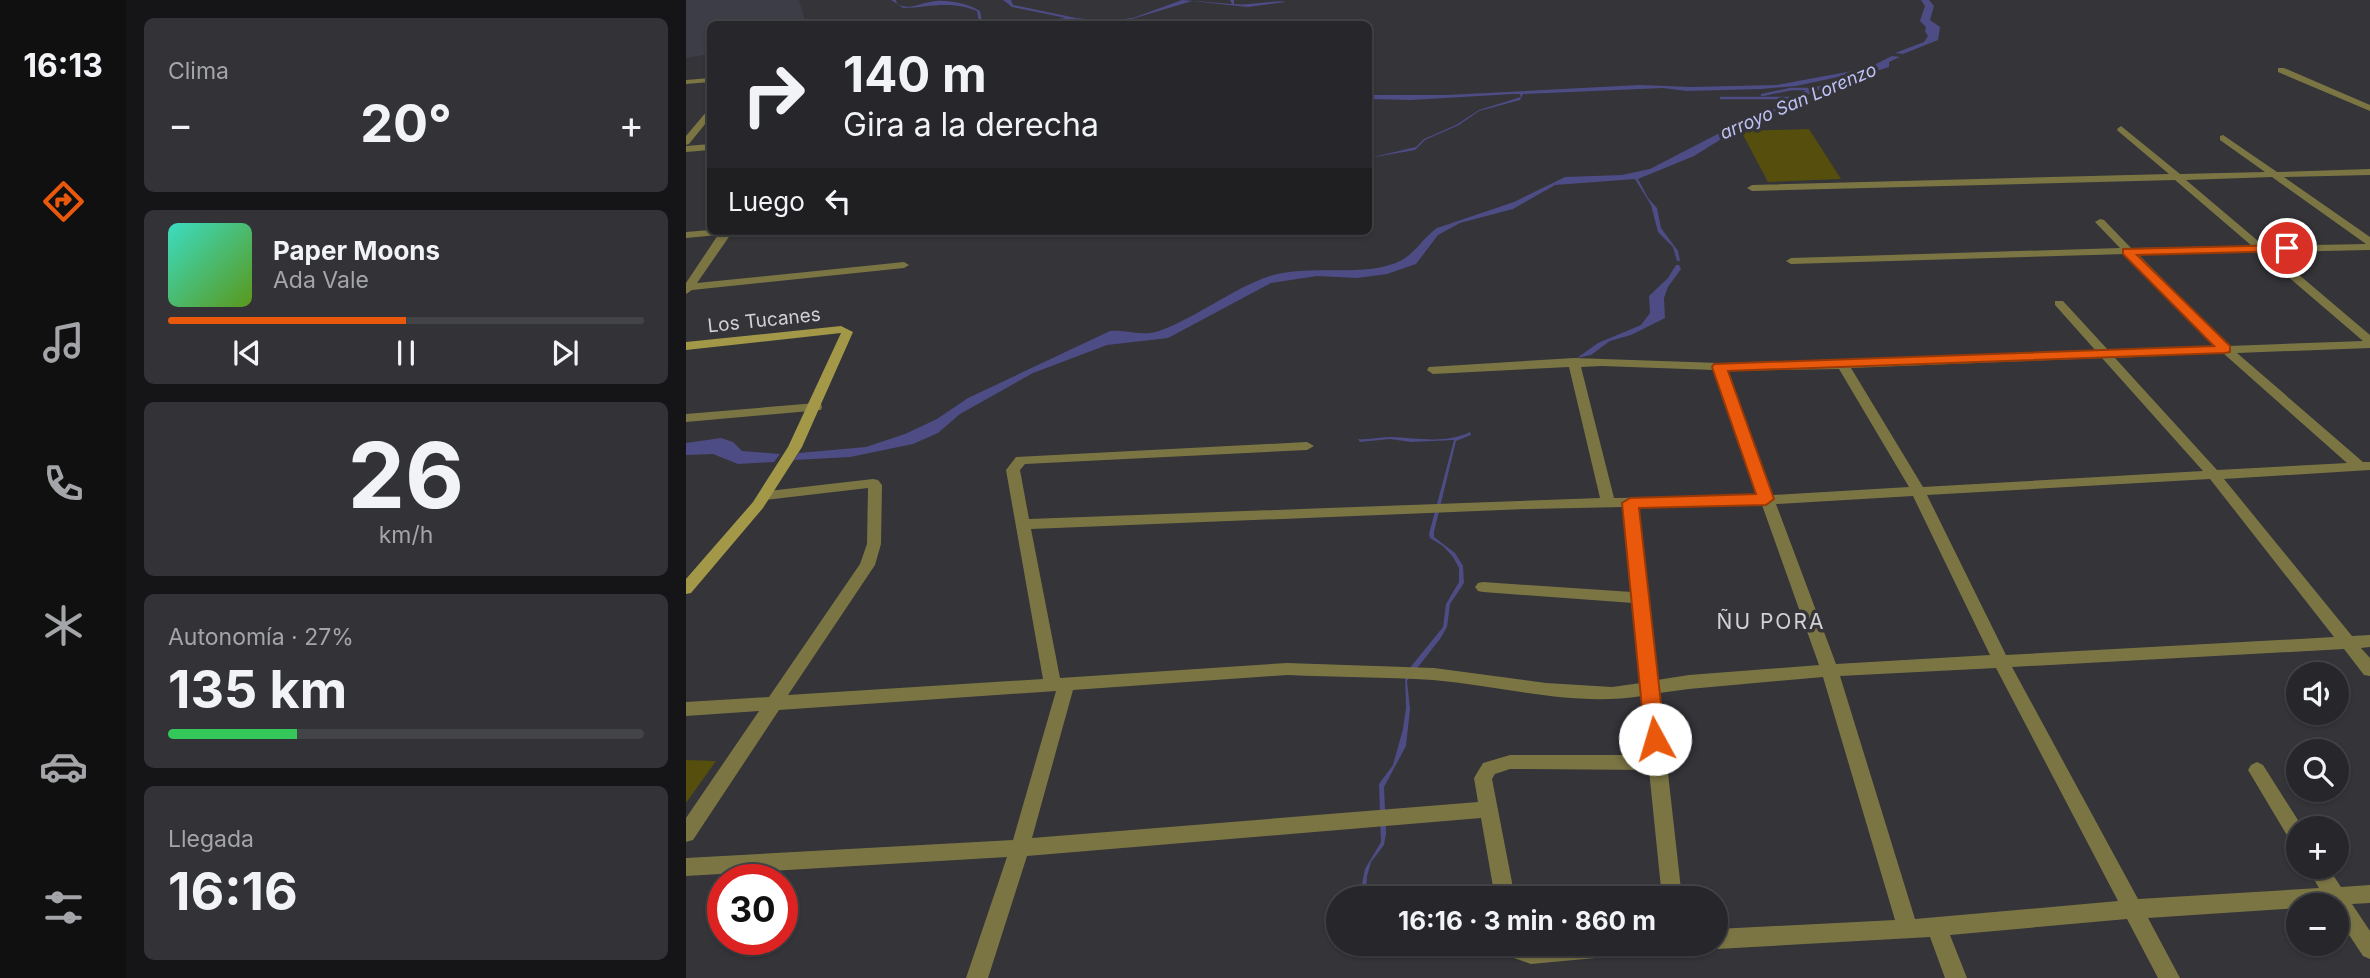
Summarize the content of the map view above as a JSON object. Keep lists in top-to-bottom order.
{
  "streets": {
    "street": ["Los Tucanes"]
  },
  "districts": ["ÑU PORA"],
  "water": ["arroyo San Lorenzo"],
  "page": {
    "tabs": "16:13",
    "tile": [
      "Clima",
      ["26", "km/h"],
      ["Autonomía · 27%", "135 km"],
      ["Llegada", "16:16"]
    ],
    "turn": ["140 m", "Gira a la derecha"],
    "heat": ["−", "20°", "+"],
    "then": "Luego",
    "song": ["Paper Moons", "Ada Vale"],
    "map_buttons": ["+", "−"],
    "limit": "30",
    "trip": "16:16 · 3 min · 860 m"
  }
}
